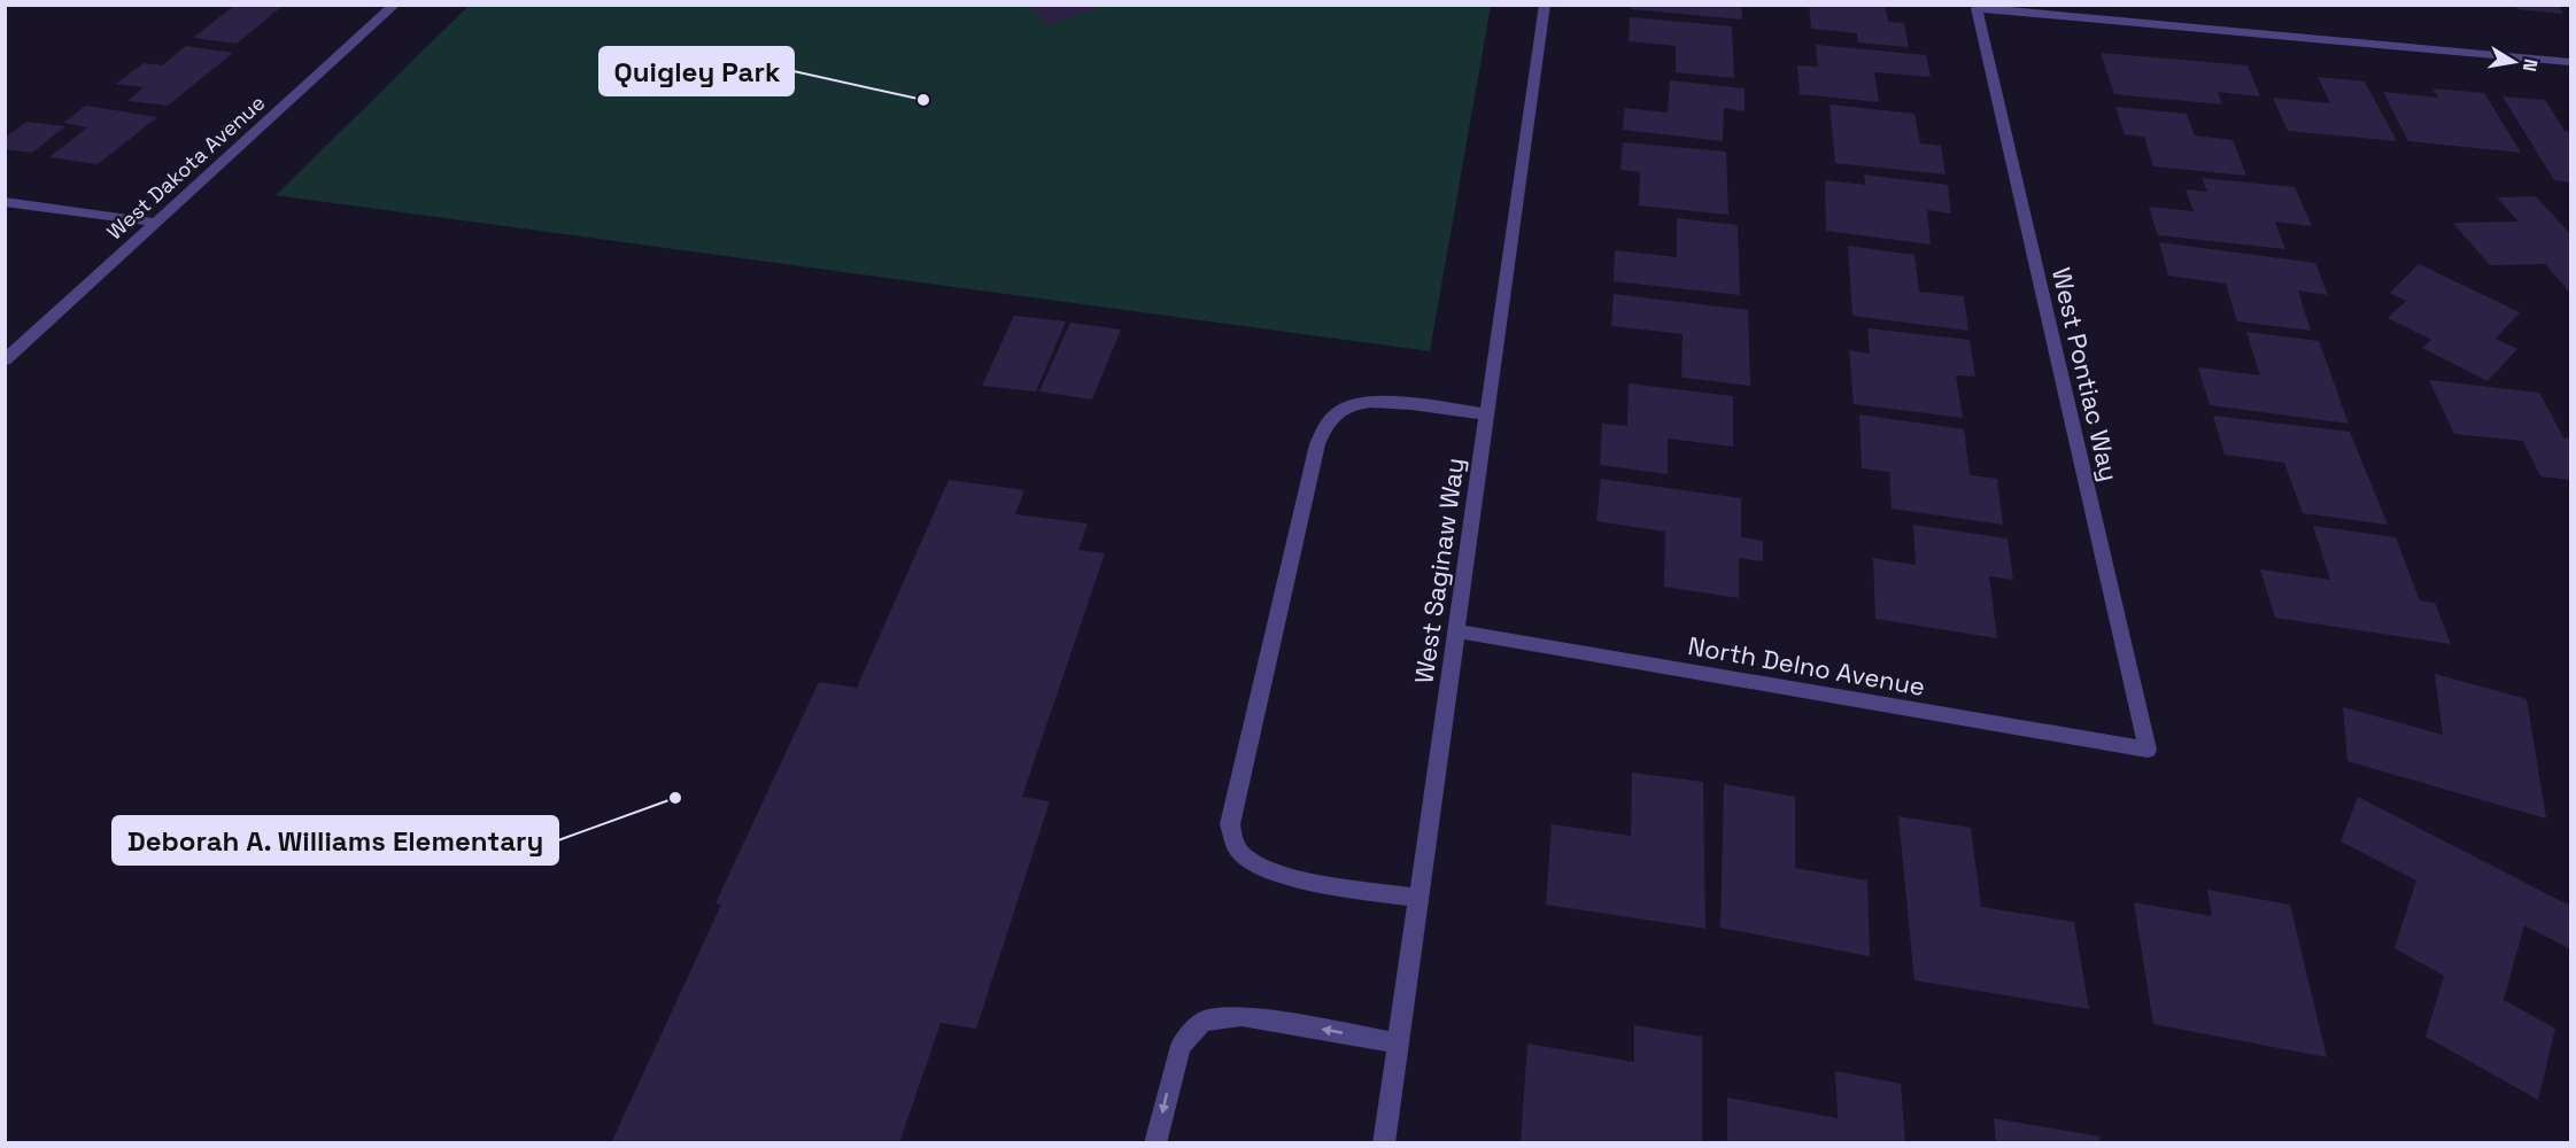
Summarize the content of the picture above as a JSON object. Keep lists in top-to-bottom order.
{
  "streets": {
    "street": [
      "West Dakota Avenue",
      "West Pontiac Way",
      "West Saginaw Way",
      "North Delno Avenue"
    ]
  },
  "crossings": [
    ["West Pontiac Way", "North Delno Avenue"],
    ["West Saginaw Way", "North Delno Avenue"]
  ],
  "places": ["Quigley Park", "Deborah A. Williams Elementary"],
  "north": "right"
}
